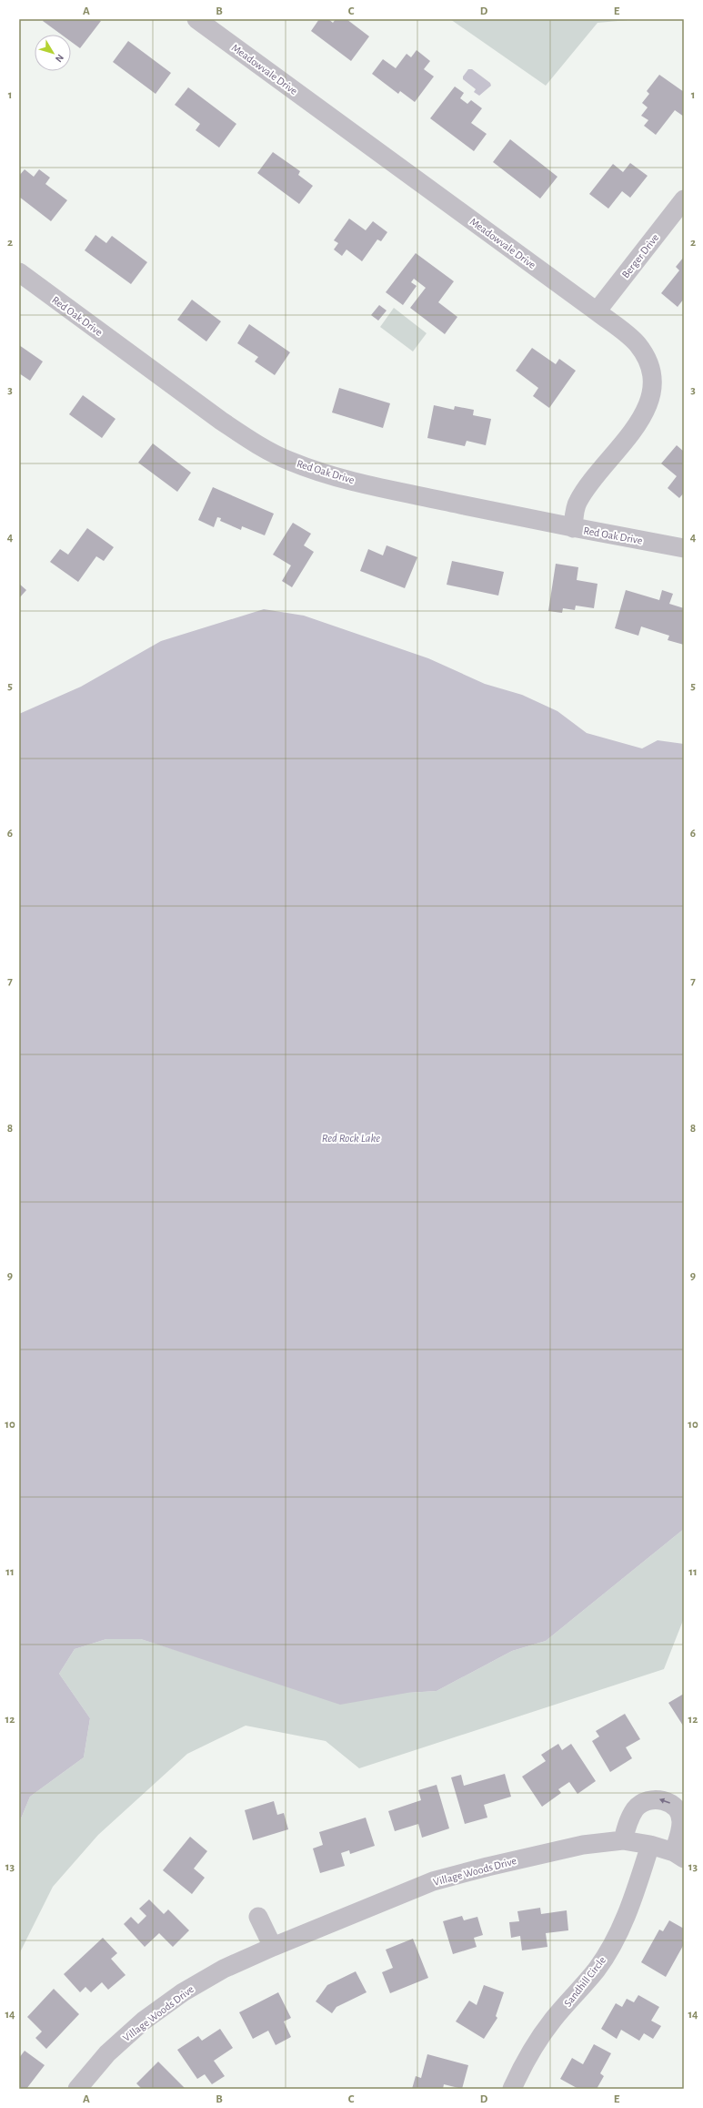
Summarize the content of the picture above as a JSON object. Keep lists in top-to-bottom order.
{
  "streets": {
    "street": [
      "Meadowvale Drive",
      "Berger Drive",
      "Red Oak Drive",
      "Village Woods Drive",
      "Sandhill Circle"
    ]
  },
  "crossings": [
    ["Meadowvale Drive", "Berger Drive"],
    ["Meadowvale Drive", "Red Oak Drive"],
    ["Village Woods Drive", "Sandhill Circle"]
  ],
  "water": ["Red Rock Lake"],
  "north": "bottom right",
  "grid": {
    "columns": [
      "A",
      "B",
      "C",
      "D",
      "E"
    ],
    "rows": [
      "1",
      "2",
      "3",
      "4",
      "5",
      "6",
      "7",
      "8",
      "9",
      "10",
      "11",
      "12",
      "13",
      "14"
    ]
  }
}
